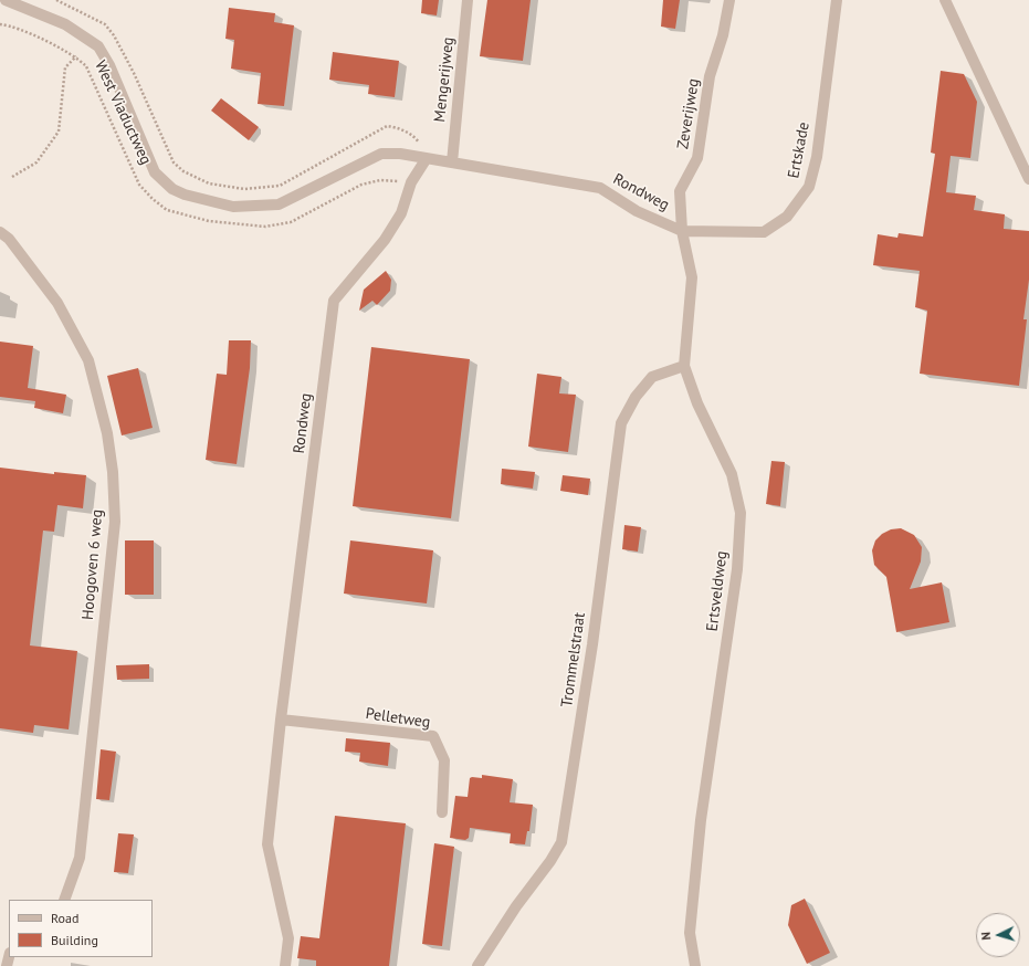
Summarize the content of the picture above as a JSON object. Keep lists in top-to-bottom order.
{
  "streets": {
    "street": [
      "Mengerijweg",
      "West Viaductweg",
      "Zeverijweg",
      "Ertskade",
      "Rondweg",
      "Hoogoven 6 weg",
      "Ertsveldweg",
      "Trommelstraat",
      "Pelletweg"
    ]
  },
  "crossings": [
    ["Mengerijweg", "Rondweg"],
    ["West Viaductweg", "Rondweg"],
    ["Zeverijweg", "Ertskade"],
    ["Zeverijweg", "Rondweg"],
    ["Zeverijweg", "Ertsveldweg"],
    ["Ertskade", "Rondweg"],
    ["Ertskade", "Ertsveldweg"],
    ["Rondweg", "Ertsveldweg"],
    ["Rondweg", "Pelletweg"],
    ["Ertsveldweg", "Trommelstraat"]
  ],
  "legend": ["Road", "Building"],
  "north": "left"
}
